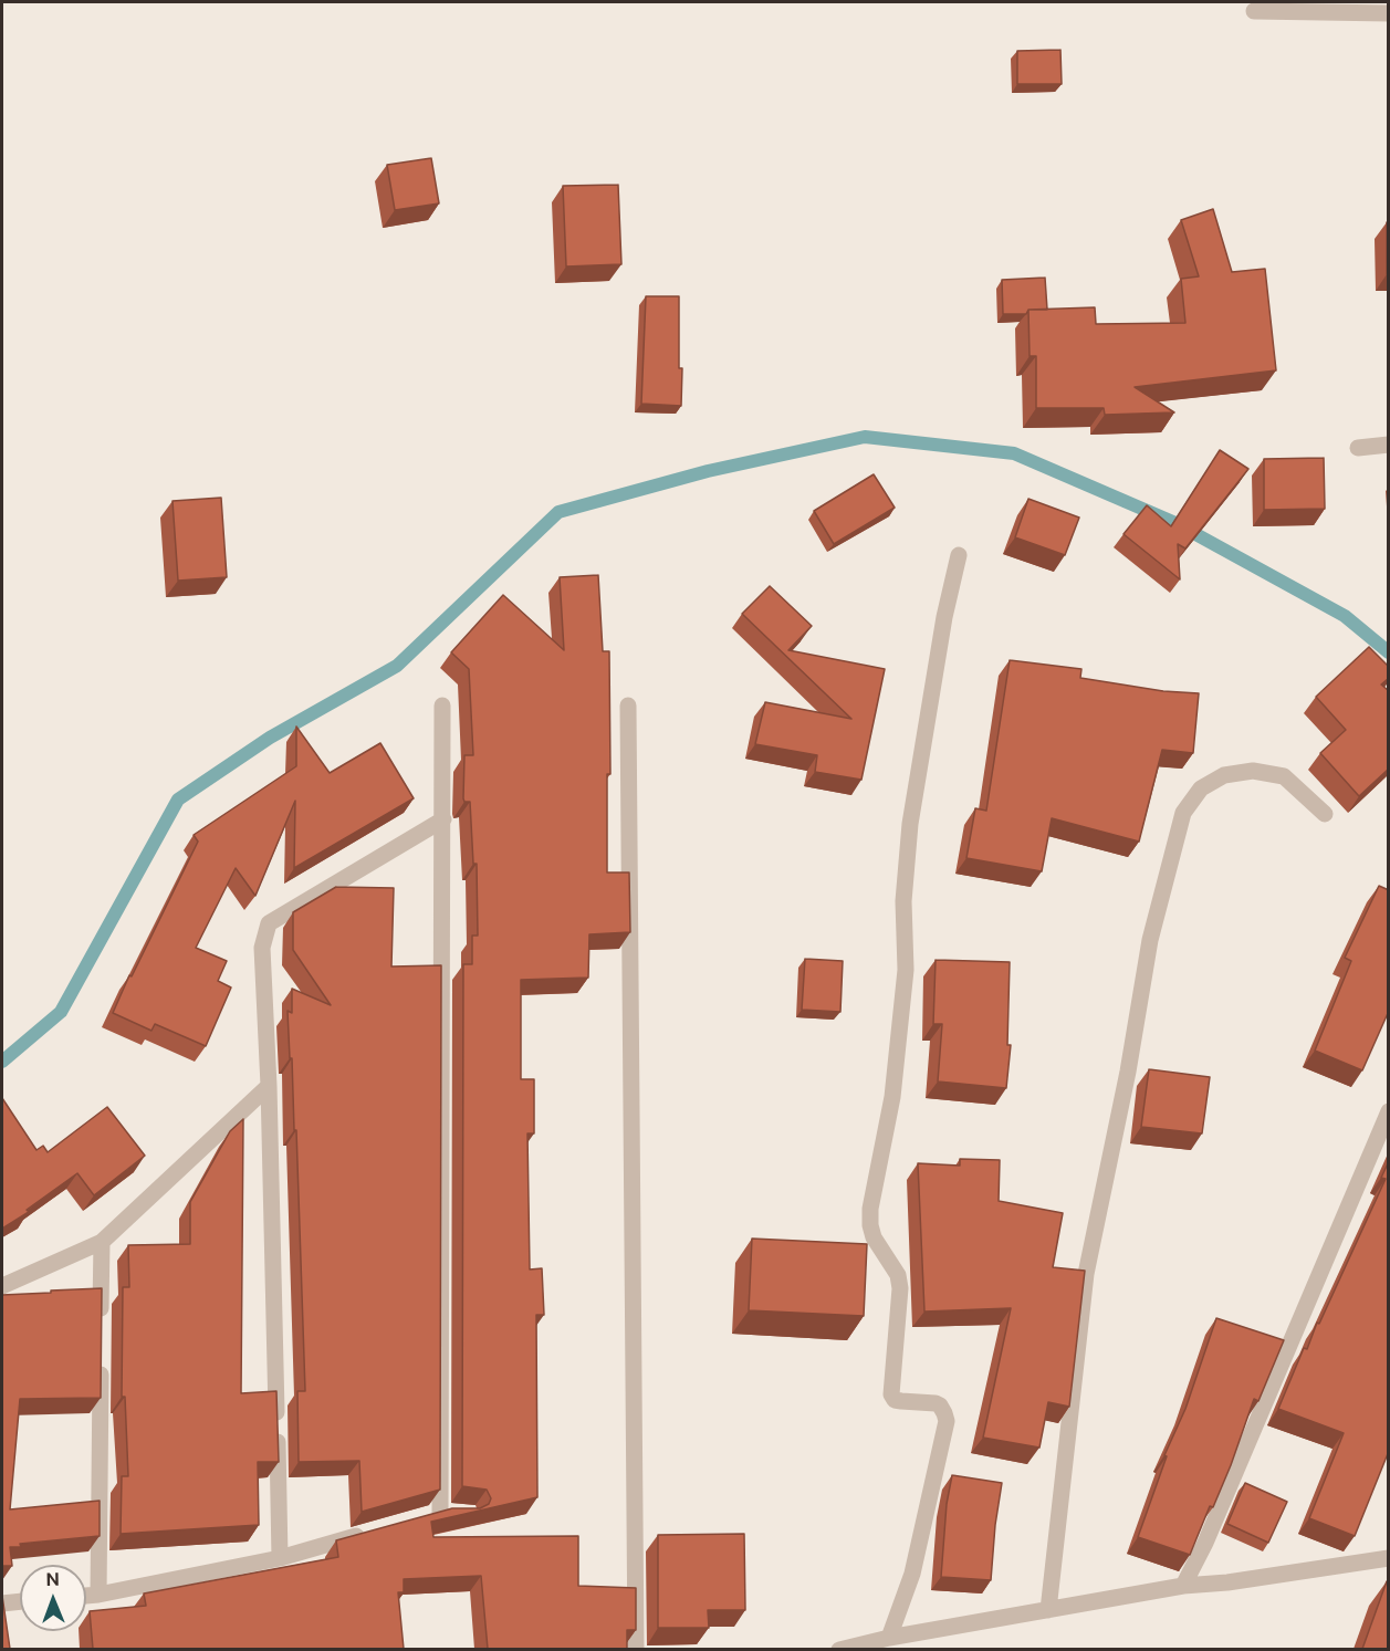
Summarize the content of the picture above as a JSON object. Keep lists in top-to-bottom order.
{
  "north": "top"
}
